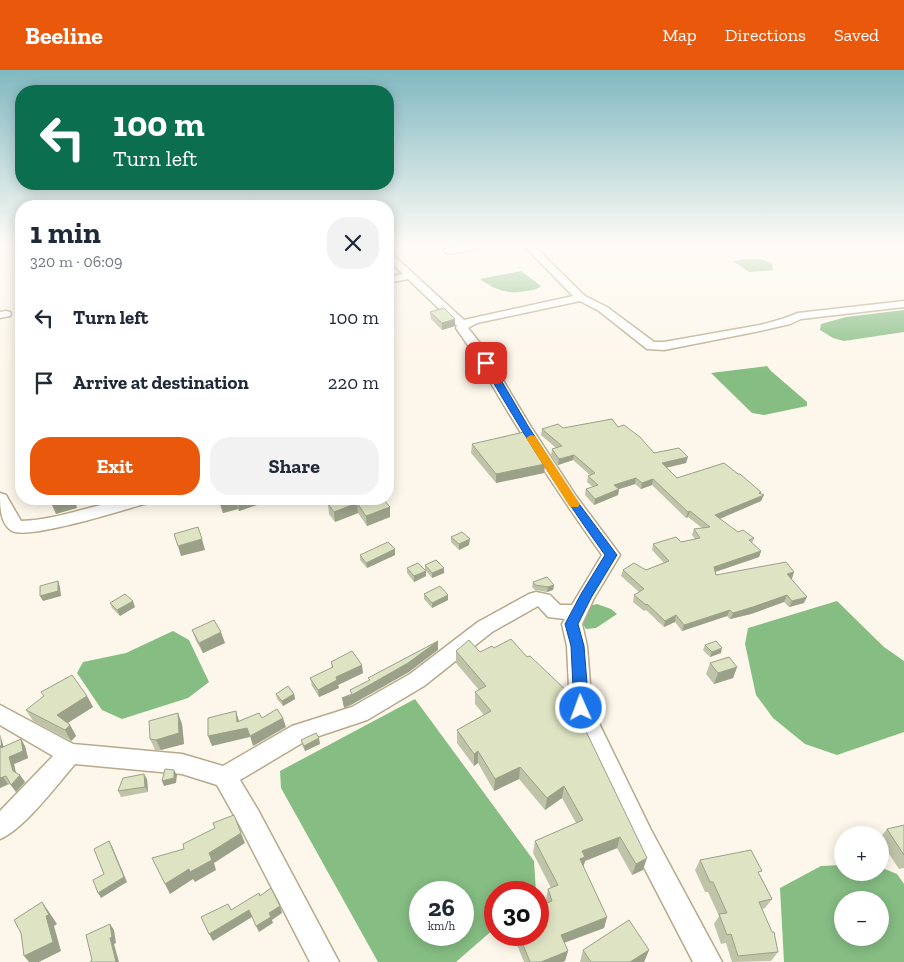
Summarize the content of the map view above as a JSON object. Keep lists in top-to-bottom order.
{
  "page": {
    "header": "Beeline",
    "nav": ["Map", "Directions", "Saved"],
    "turn": ["100 m", "Turn left"],
    "heading": ["1 min", "320 m · 06:09"],
    "list": [
      {
        "name": "Turn left",
        "value": "100 m"
      },
      {
        "name": "Arrive at destination",
        "value": "220 m"
      }
    ],
    "buttons": ["Exit", "Share"],
    "map_buttons": ["+", "−"],
    "speed": "26 km/h",
    "limit": "30"
  }
}
